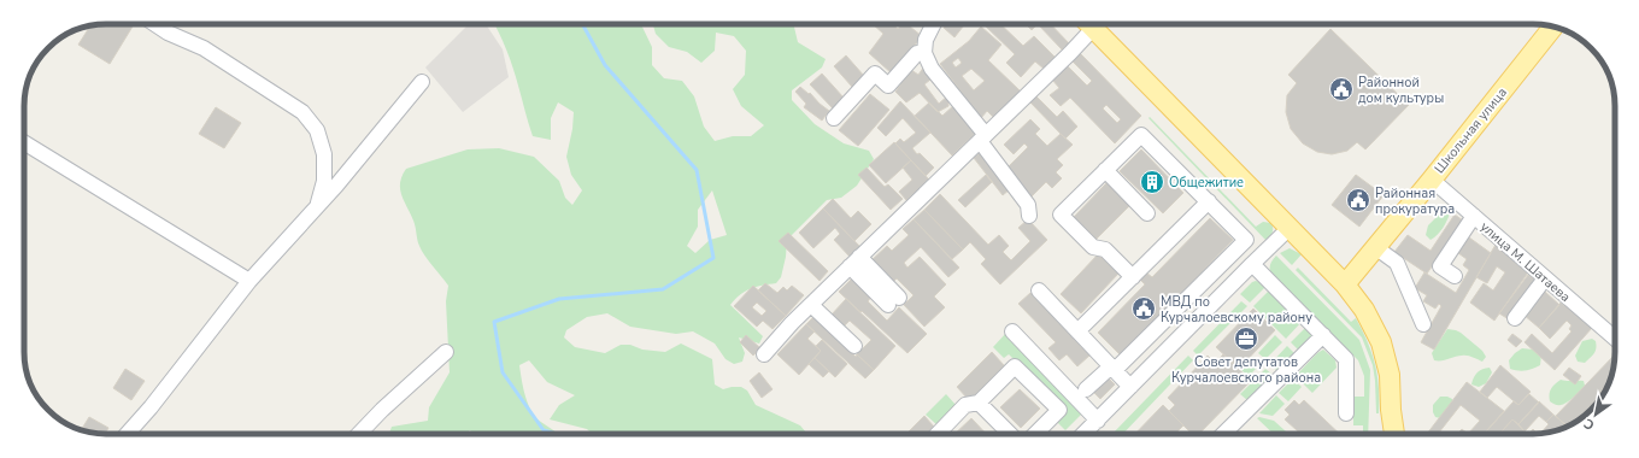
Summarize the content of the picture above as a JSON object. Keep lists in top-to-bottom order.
{
  "streets": {
    "main road": ["Школьная улица"],
    "street": ["улица М. Шатаева"]
  },
  "crossings": [
    ["Школьная улица", "улица М. Шатаева"]
  ],
  "places": {
    "public building": ["Районной дом культуры", "Районная прокуратура", "МВД по Курчалоевскому району"],
    "building": ["Общежитие"],
    "office": ["Совет депутатов Курчалоевского района"]
  },
  "north": "bottom left"
}
